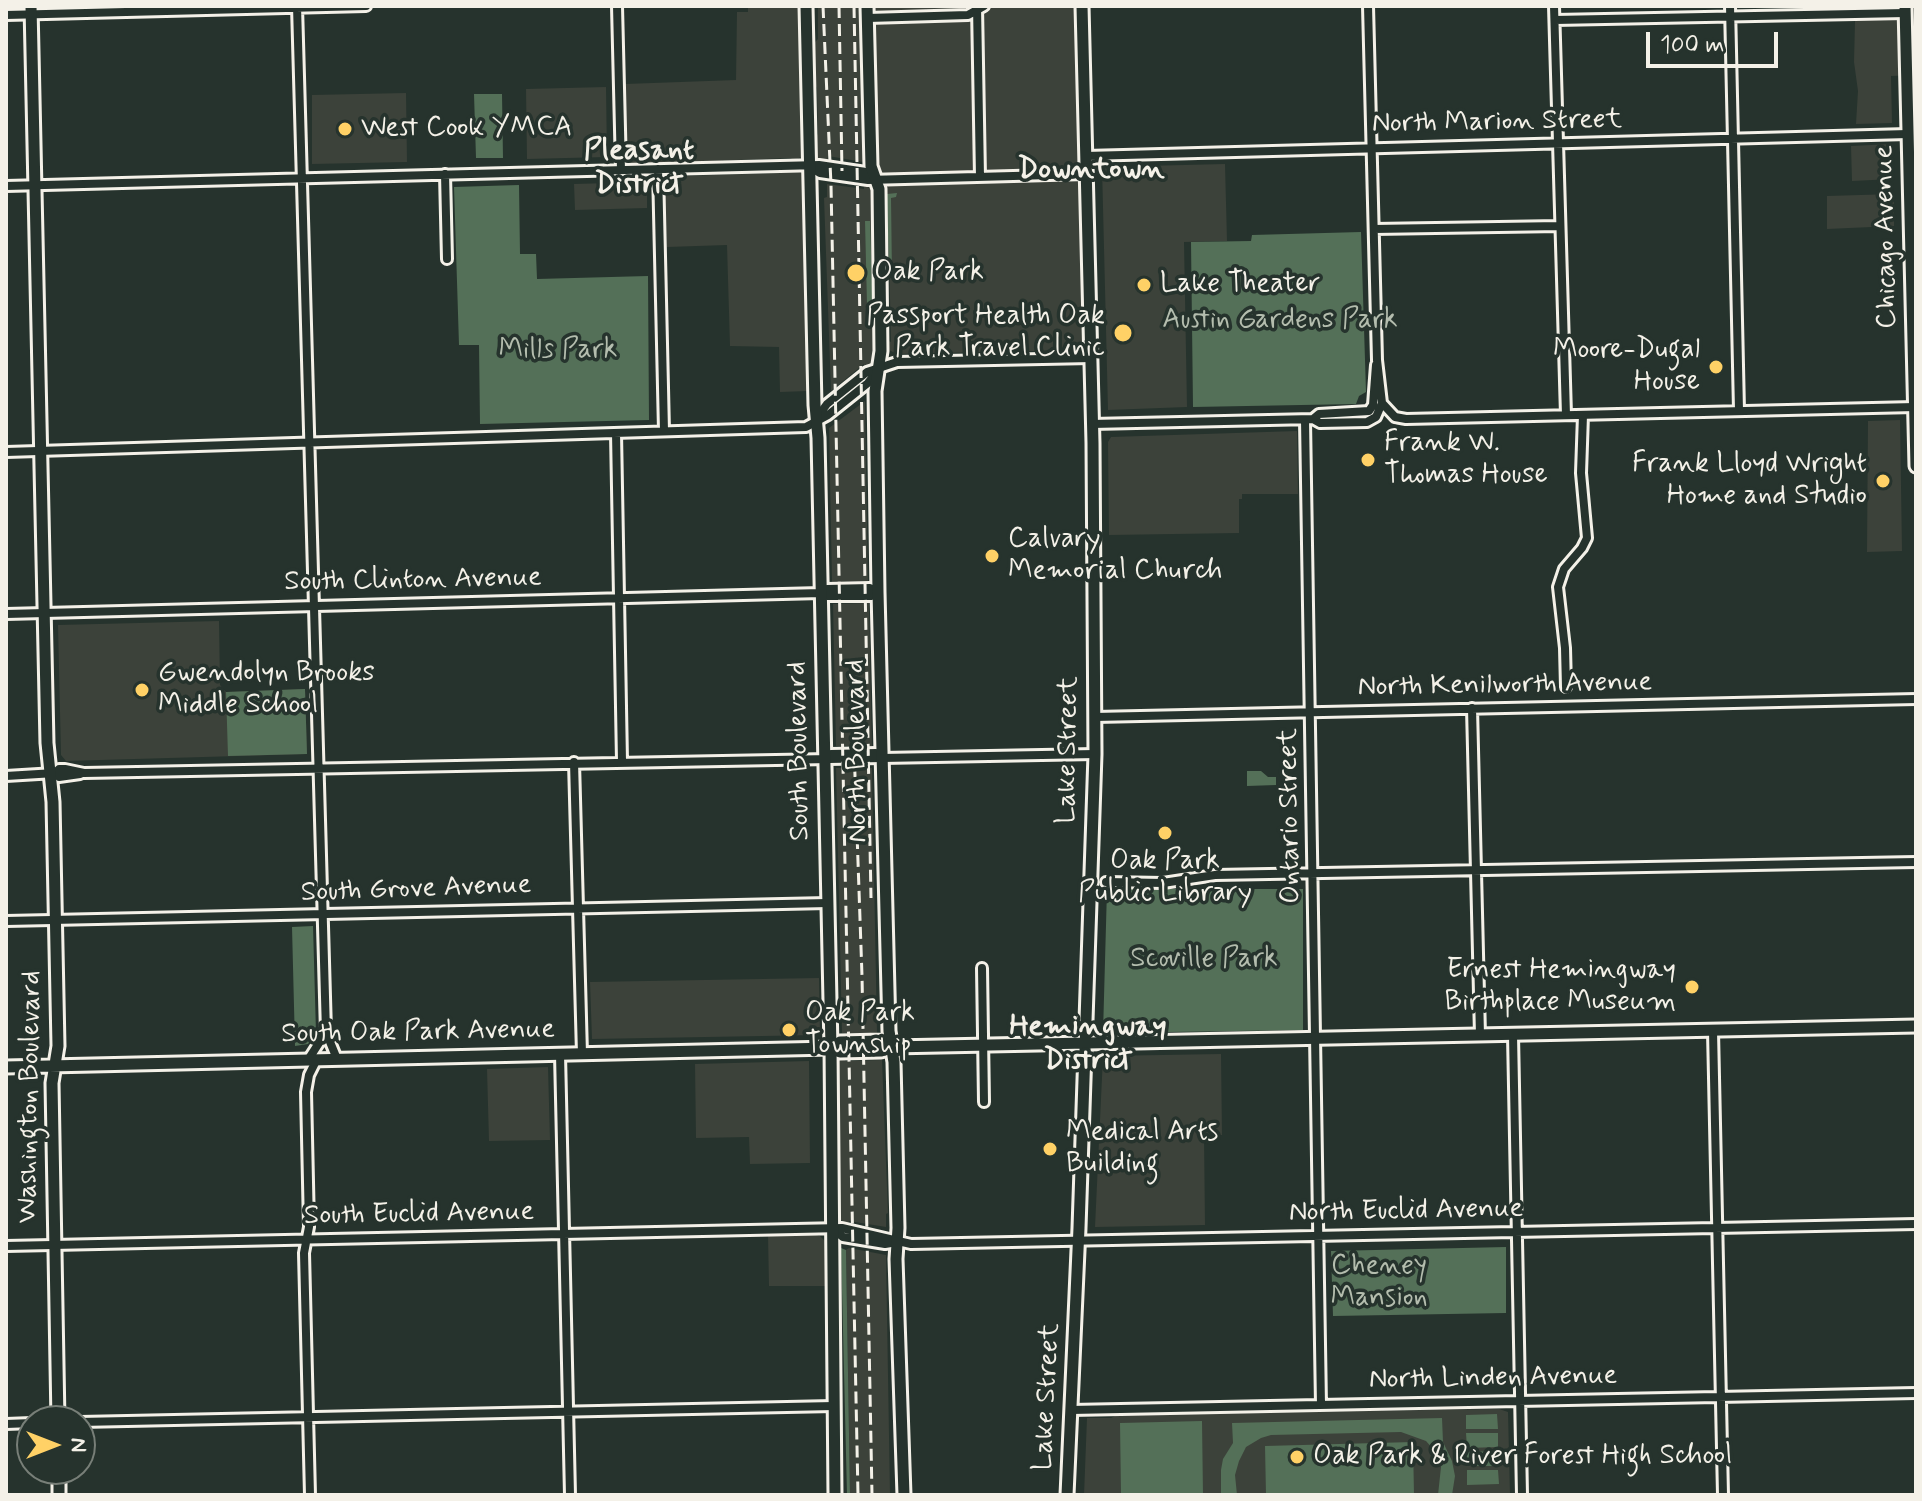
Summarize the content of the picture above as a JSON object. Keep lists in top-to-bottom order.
{
  "streets": {
    "street": [
      "North Marion Street",
      "Chicago Avenue",
      "South Clinton Avenue",
      "North Kenilworth Avenue",
      "Lake Street",
      "South Boulevard",
      "North Boulevard",
      "Ontario Street",
      "South Grove Avenue",
      "South Oak Park Avenue",
      "Washington Boulevard",
      "North Euclid Avenue",
      "South Euclid Avenue",
      "North Linden Avenue"
    ]
  },
  "crossings": [
    ["North Marion Street", "Chicago Avenue"],
    ["North Marion Street", "Lake Street"],
    ["South Clinton Avenue", "South Boulevard"],
    ["South Clinton Avenue", "North Boulevard"],
    ["South Clinton Avenue", "Washington Boulevard"],
    ["North Kenilworth Avenue", "Lake Street"],
    ["North Kenilworth Avenue", "Ontario Street"],
    ["Lake Street", "South Oak Park Avenue"],
    ["Lake Street", "North Euclid Avenue"],
    ["Lake Street", "North Linden Avenue"],
    ["South Boulevard", "South Grove Avenue"],
    ["South Boulevard", "South Oak Park Avenue"],
    ["South Boulevard", "North Euclid Avenue"],
    ["South Boulevard", "South Euclid Avenue"],
    ["North Boulevard", "South Oak Park Avenue"],
    ["North Boulevard", "North Euclid Avenue"],
    ["Ontario Street", "South Oak Park Avenue"],
    ["Ontario Street", "North Euclid Avenue"],
    ["Ontario Street", "North Linden Avenue"],
    ["South Grove Avenue", "Washington Boulevard"],
    ["South Oak Park Avenue", "Washington Boulevard"],
    ["Washington Boulevard", "South Euclid Avenue"],
    ["North Euclid Avenue", "South Euclid Avenue"]
  ],
  "districts": ["Pleasant District", "Downtown", "Hemingway District"],
  "parks": [
    "Austin Gardens Park",
    "Mills Park",
    "Scoville Park",
    "Cheney Mansion"
  ],
  "places": [
    "West Cook YMCA",
    "Oak Park",
    "Lake Theater",
    "Passport Health Oak Park Travel Clinic",
    "Moore-Dugal House",
    "Frank W. Thomas House",
    "Frank Lloyd Wright Home and Studio",
    "Calvary Memorial Church",
    "Gwendolyn Brooks Middle School",
    "Oak Park Public Library",
    "Ernest Hemingway Birthplace Museum",
    "Oak Park Township",
    "Medical Arts Building",
    "Oak Park & River Forest High School"
  ],
  "scale_bar": "100 m",
  "north": "right"
}
